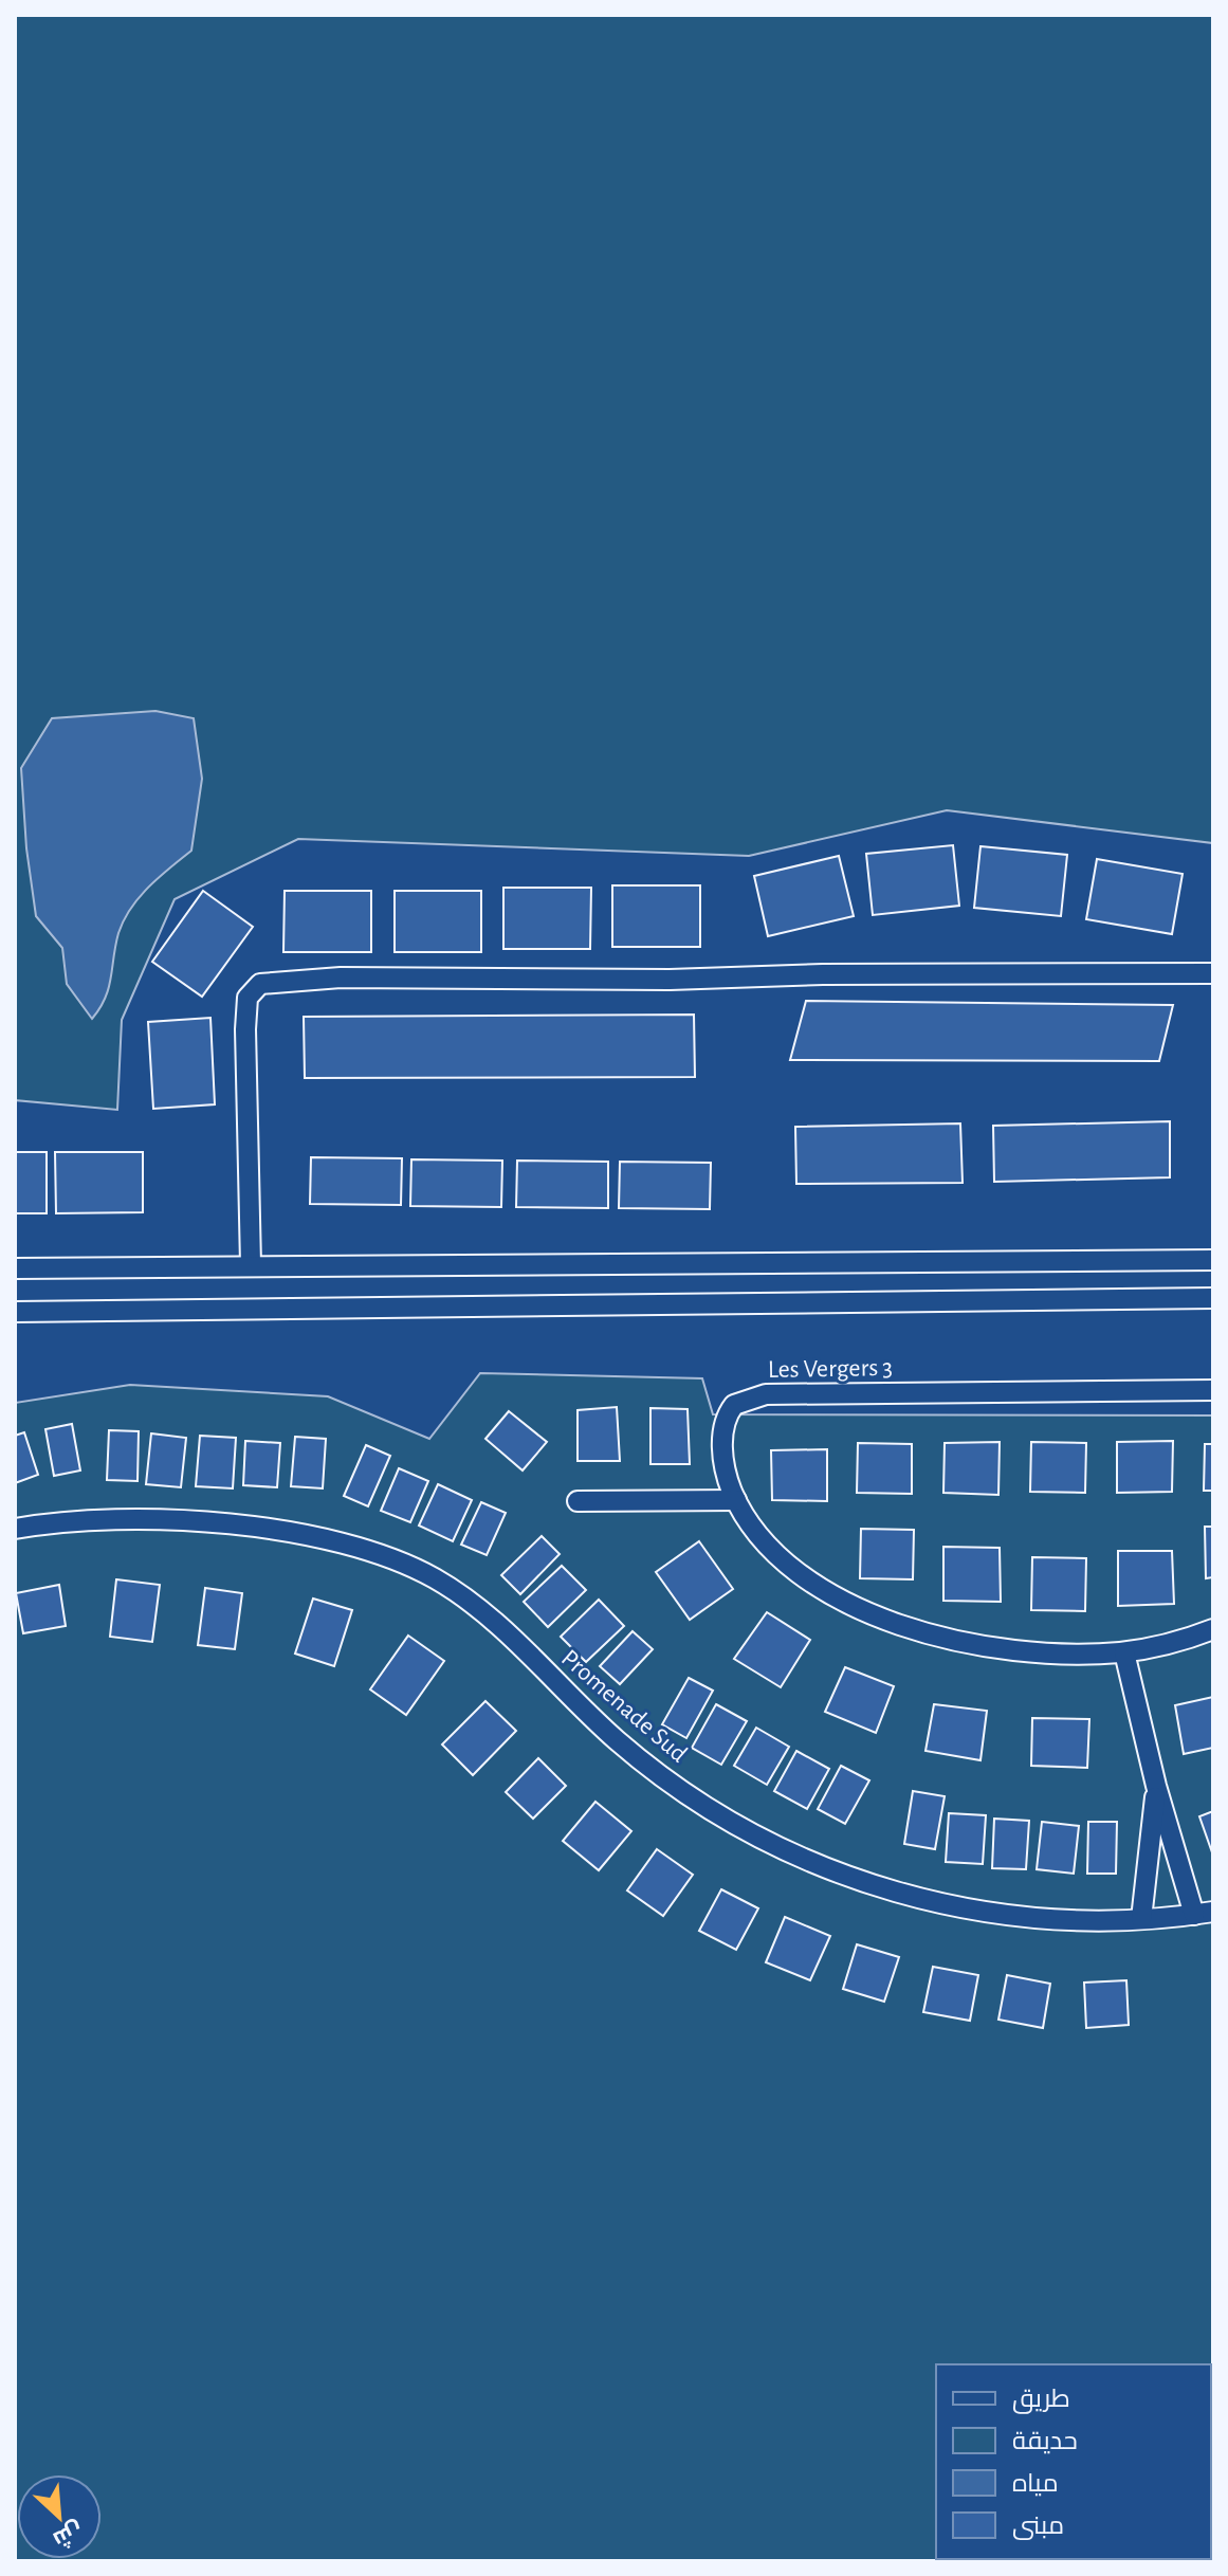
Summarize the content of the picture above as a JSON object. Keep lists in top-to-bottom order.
{
  "streets": {
    "street": ["Les Vergers 3", "Promenade Sud"]
  },
  "legend": [
    "طريق",
    "حديقة",
    "مياه",
    "مبنى"
  ],
  "north": "bottom right"
}
